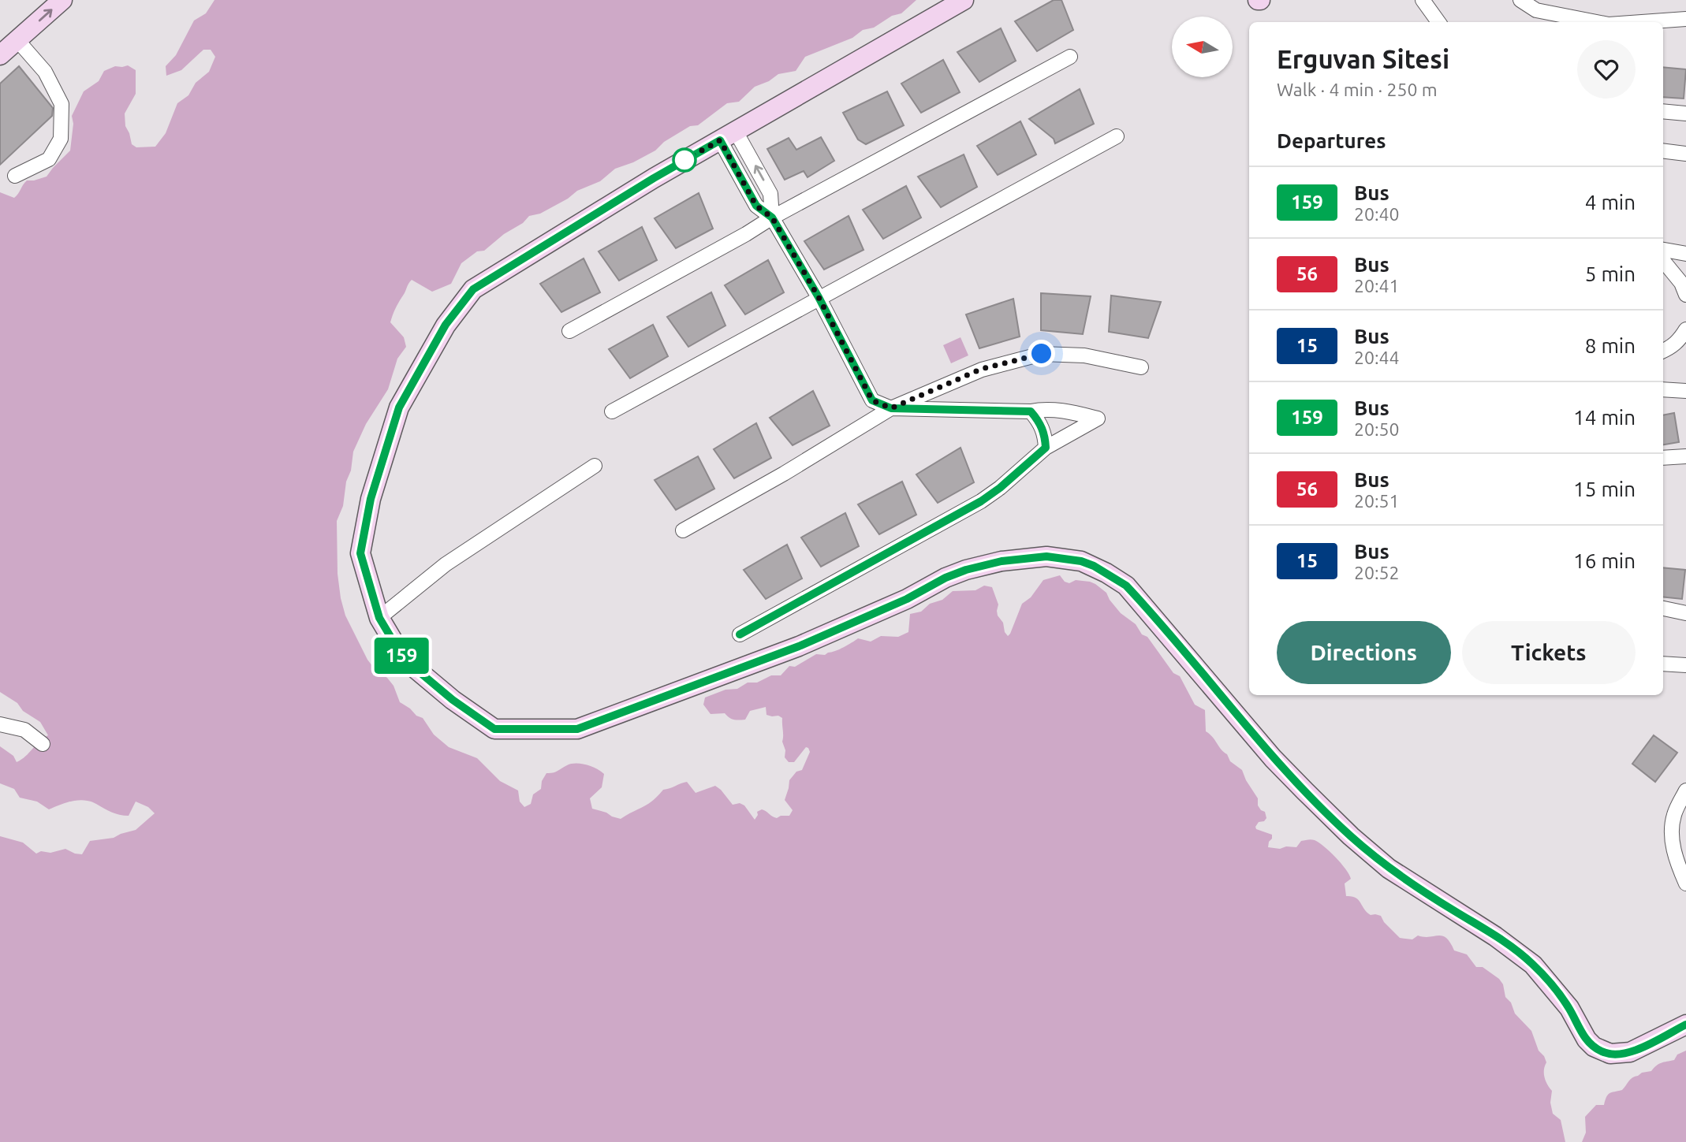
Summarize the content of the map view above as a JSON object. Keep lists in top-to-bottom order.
{
  "lines": ["bus line 159"],
  "north": "left",
  "page": {
    "on_map": "159",
    "heading": [
      ["Erguvan Sitesi", "Walk · 4 min · 250 m"],
      "Departures"
    ],
    "list": [
      {
        "mark": "159",
        "name": "Bus",
        "note": "20:40",
        "value": "4 min"
      },
      {
        "mark": "56",
        "name": "Bus",
        "note": "20:41",
        "value": "5 min"
      },
      {
        "mark": "15",
        "name": "Bus",
        "note": "20:44",
        "value": "8 min"
      },
      {
        "mark": "159",
        "name": "Bus",
        "note": "20:50",
        "value": "14 min"
      },
      {
        "mark": "56",
        "name": "Bus",
        "note": "20:51",
        "value": "15 min"
      },
      {
        "mark": "15",
        "name": "Bus",
        "note": "20:52",
        "value": "16 min"
      }
    ],
    "buttons": ["Directions", "Tickets"]
  }
}
